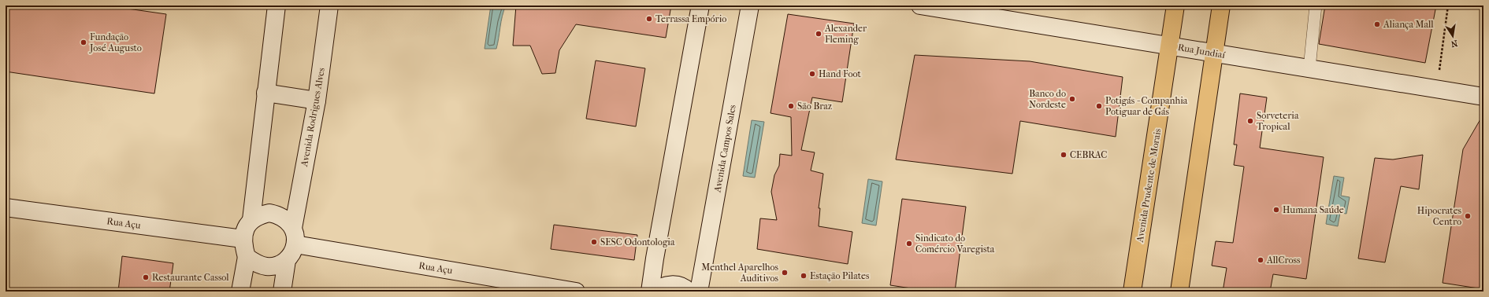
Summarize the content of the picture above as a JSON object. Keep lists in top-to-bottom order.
{
  "streets": {
    "main road": ["Avenida Prudente de Morais"],
    "street": [
      "Rua Jundiaí",
      "Avenida Rodrigues Alves",
      "Avenida Campos Sales",
      "Rua Açu"
    ]
  },
  "crossings": [
    ["Rua Jundiaí", "Avenida Prudente de Morais"],
    ["Avenida Rodrigues Alves", "Rua Açu"]
  ],
  "places": [
    "Terrassa Empório",
    "Aliança Mall",
    "Alexander Fleming",
    "Fundação José Augusto",
    "Hand Foot",
    "Banco do Nordeste",
    "São Braz",
    "Potigás - Companhia Potiguar de Gás",
    "Sorveteria Tropical",
    "CEBRAC",
    "Humana Saúde",
    "Hipocrates Centro",
    "SESC Odontologia",
    "Sindicato do Comércio Varegista",
    "AllCross",
    "Menthel Aparelhos Auditivos",
    "Estação Pilates",
    "Restaurante Cassol"
  ],
  "north": "bottom"
}
